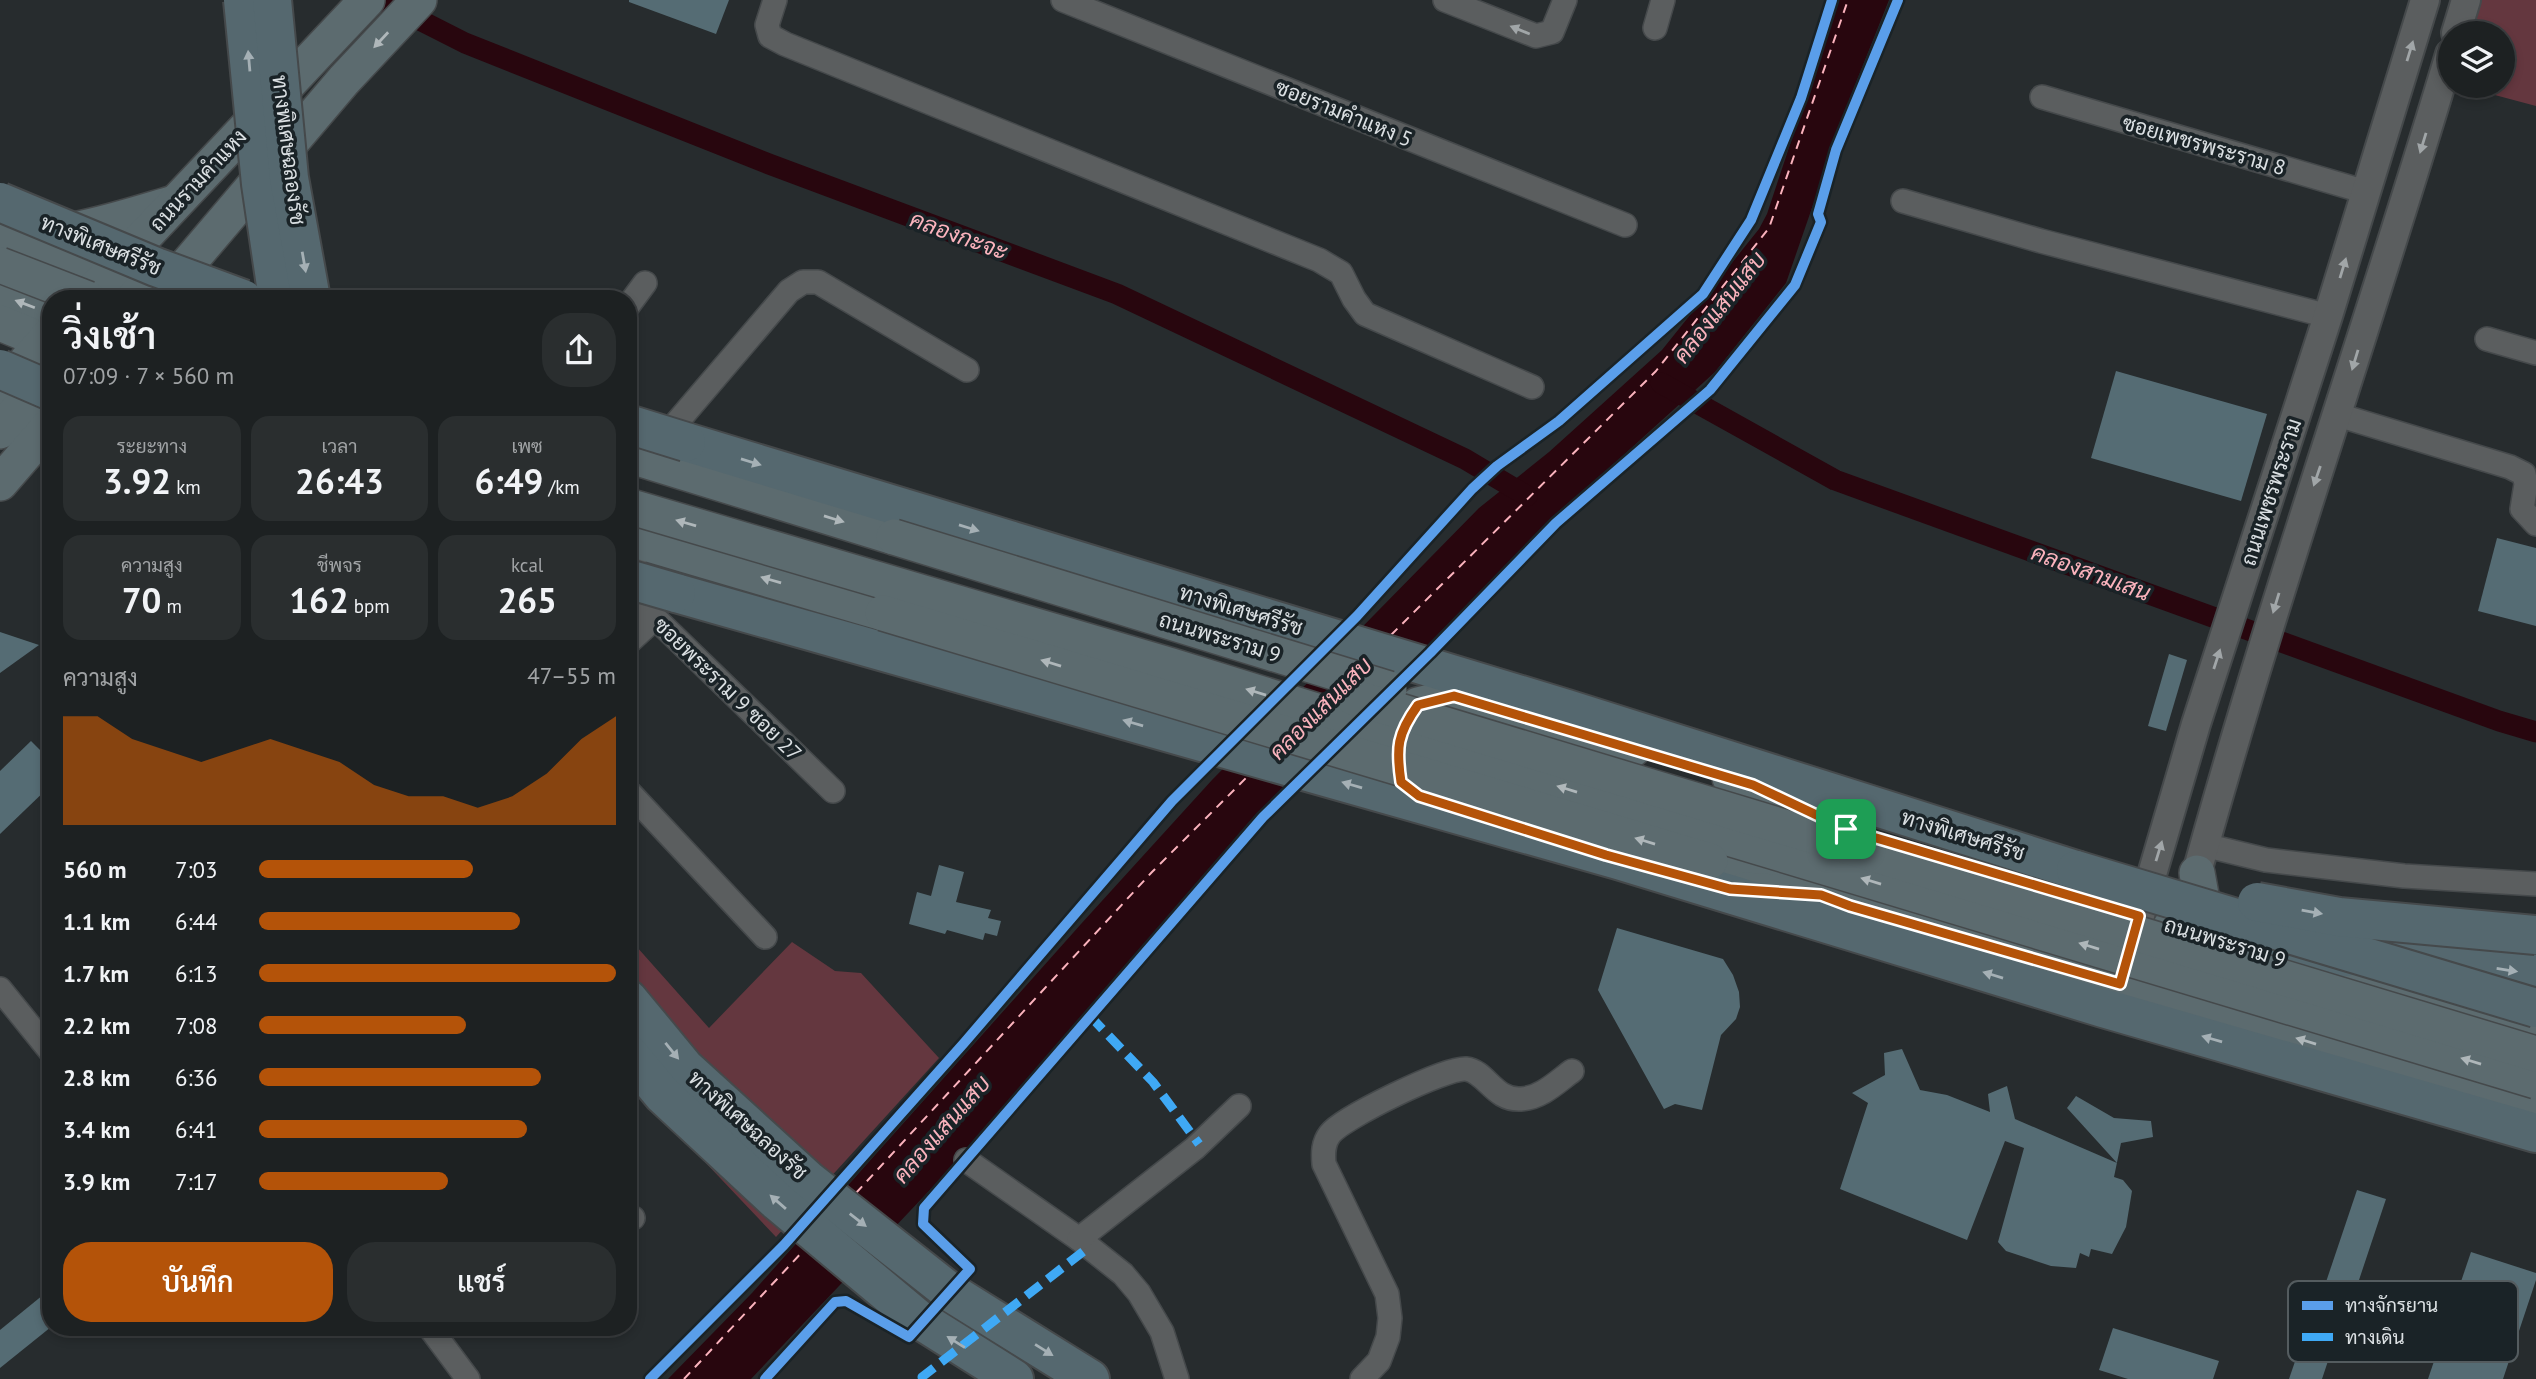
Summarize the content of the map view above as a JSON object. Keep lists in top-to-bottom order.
{
  "streets": {
    "highway": ["ทางพิเศษฉลองรัช", "ทางพิเศษศรีรัช"],
    "main road": ["ถนนรามคำแหง", "ถนนพระราม 9"],
    "street": [
      "ซอยรามคำแหง 5",
      "ซอยเพชรพระราม 8",
      "ถนนเพชรพระราม",
      "ซอยพระราม 9 ซอย 27"
    ]
  },
  "crossings": [
    ["ซอยเพชรพระราม 8", "ถนนเพชรพระราม"],
    ["ถนนเพชรพระราม", "ถนนพระราม 9"]
  ],
  "water": ["คลองกะจะ", "คลองแสนแสบ", "คลองสามเสน"],
  "legend": ["ทางจักรยาน", "ทางเดิน"],
  "page": {
    "heading": ["วิ่งเช้า", "07:09 · 7 × 560 m"],
    "stats": [
      ["ระยะทาง", "3.92 km"],
      ["เวลา", "26:43"],
      ["เพซ", "6:49 /km"],
      ["ความสูง", "70 m"],
      ["ชีพจร", "162 bpm"],
      ["kcal", "265"]
    ],
    "chart": ["ความสูง", "47–55 m"],
    "list": [
      {
        "name": "560 m",
        "note": "7:03"
      },
      {
        "name": "1.1 km",
        "note": "6:44"
      },
      {
        "name": "1.7 km",
        "note": "6:13"
      },
      {
        "name": "2.2 km",
        "note": "7:08"
      },
      {
        "name": "2.8 km",
        "note": "6:36"
      },
      {
        "name": "3.4 km",
        "note": "6:41"
      },
      {
        "name": "3.9 km",
        "note": "7:17"
      }
    ],
    "buttons": ["บันทึก", "แชร์"]
  }
}
